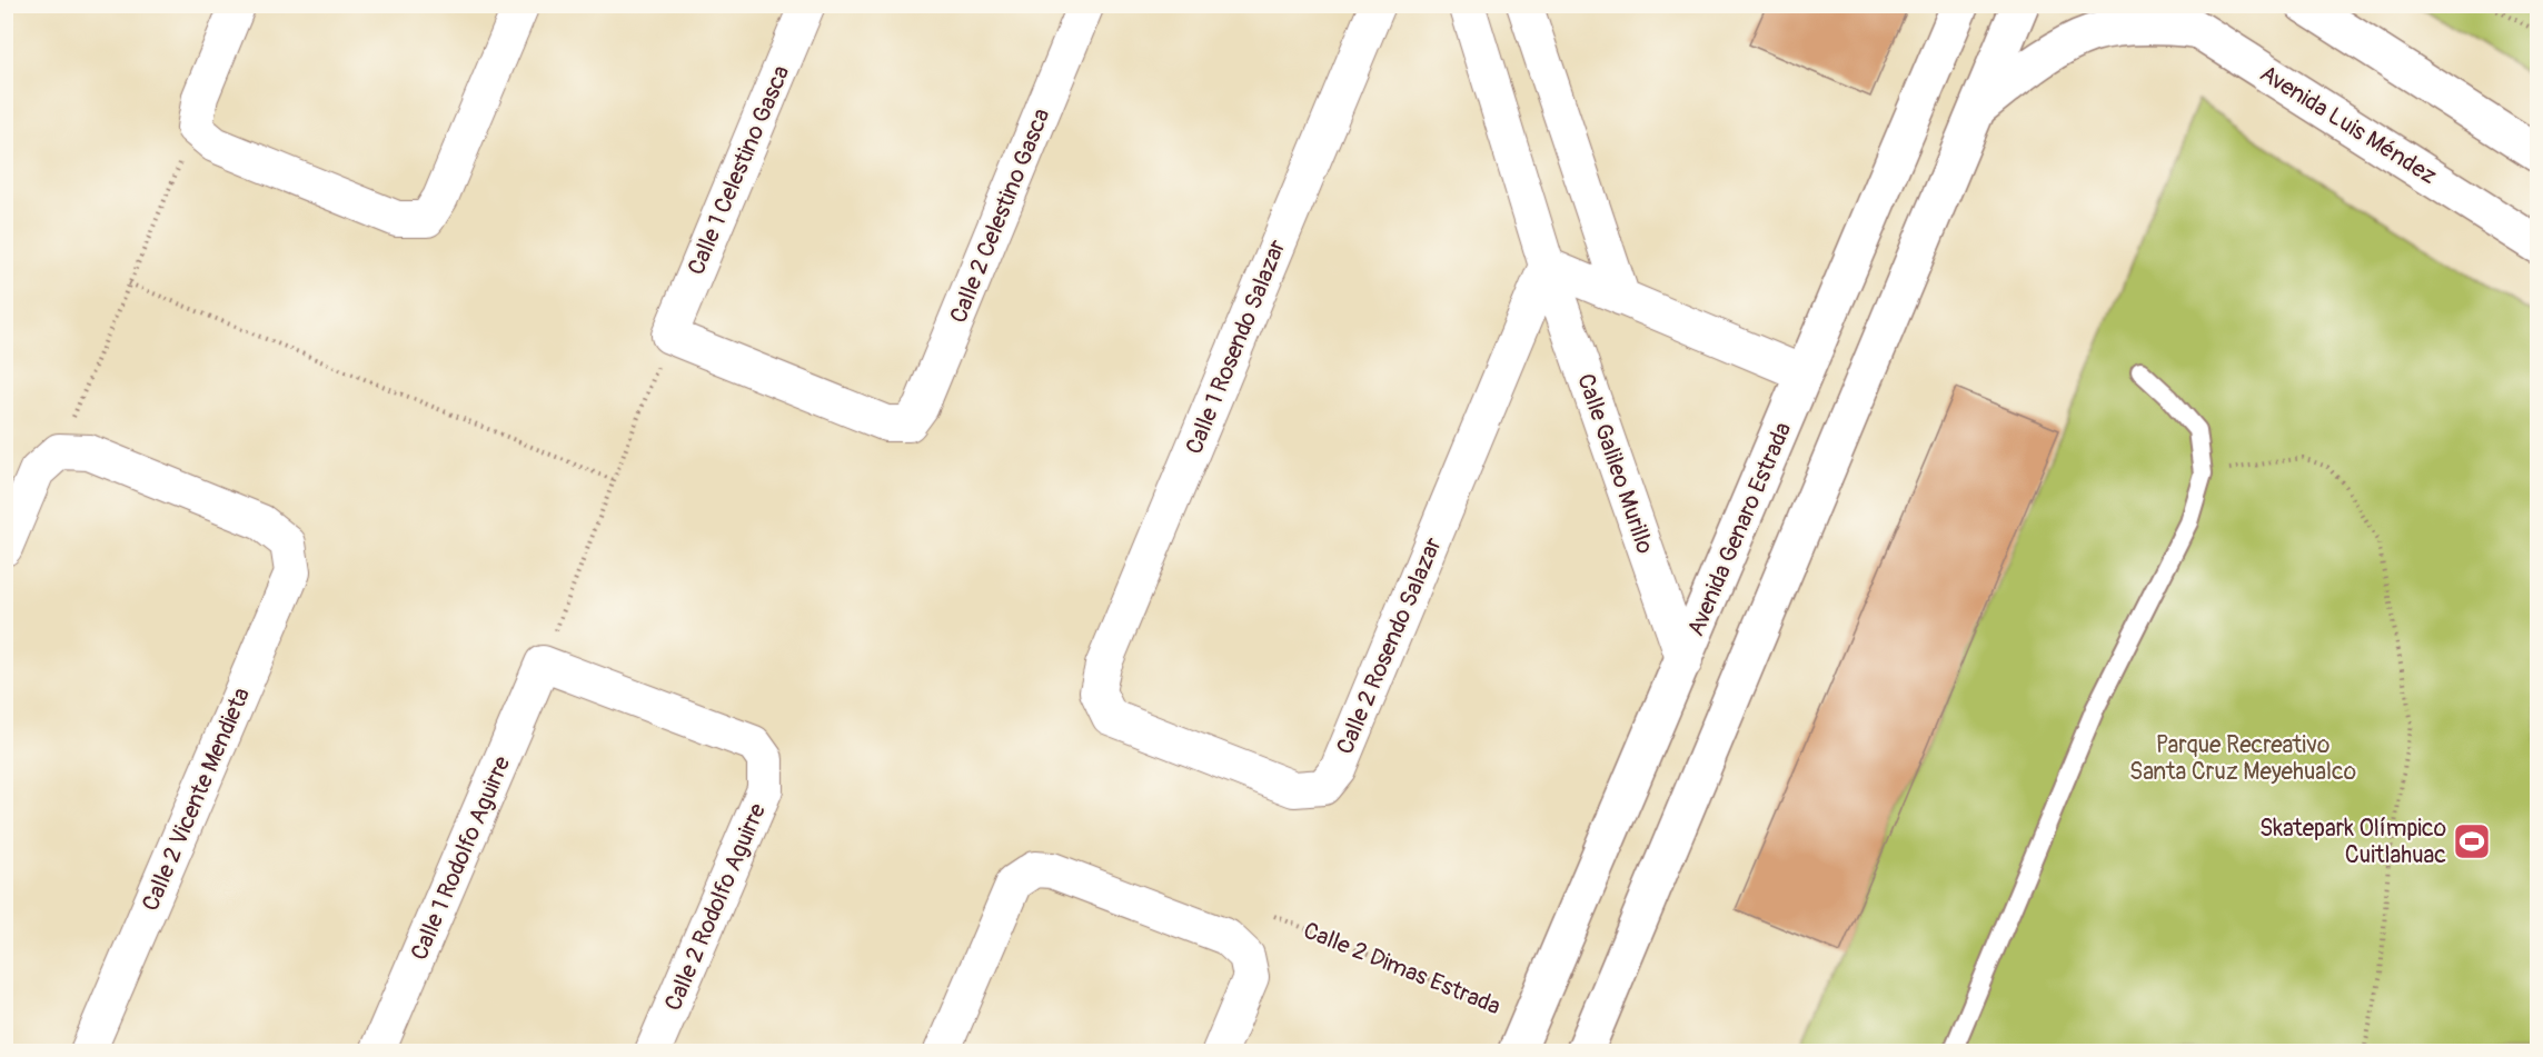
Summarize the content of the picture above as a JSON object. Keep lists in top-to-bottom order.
{
  "streets": {
    "street": [
      "Avenida Luis Méndez",
      "Calle 1 Celestino Gasca",
      "Calle 2 Celestino Gasca",
      "Calle 1 Rosendo Salazar",
      "Calle Galileo Murillo",
      "Avenida Genaro Estrada",
      "Calle 2 Rosendo Salazar",
      "Calle 2 Vicente Mendieta",
      "Calle 1 Rodolfo Aguirre",
      "Calle 2 Rodolfo Aguirre"
    ],
    "path": ["Calle 2 Dimas Estrada"]
  },
  "crossings": [
    ["Calle 1 Celestino Gasca", "Calle 2 Celestino Gasca"],
    ["Calle 1 Rosendo Salazar", "Calle 2 Rosendo Salazar"],
    ["Calle Galileo Murillo", "Avenida Genaro Estrada"],
    ["Calle Galileo Murillo", "Calle 2 Rosendo Salazar"],
    ["Avenida Genaro Estrada", "Calle 2 Dimas Estrada"],
    ["Calle 1 Rodolfo Aguirre", "Calle 2 Rodolfo Aguirre"]
  ],
  "parks": ["Parque Recreativo Santa Cruz Meyehualco"],
  "places": {
    "sports": ["Skatepark Olímpico Cuitlahuac"]
  }
}
